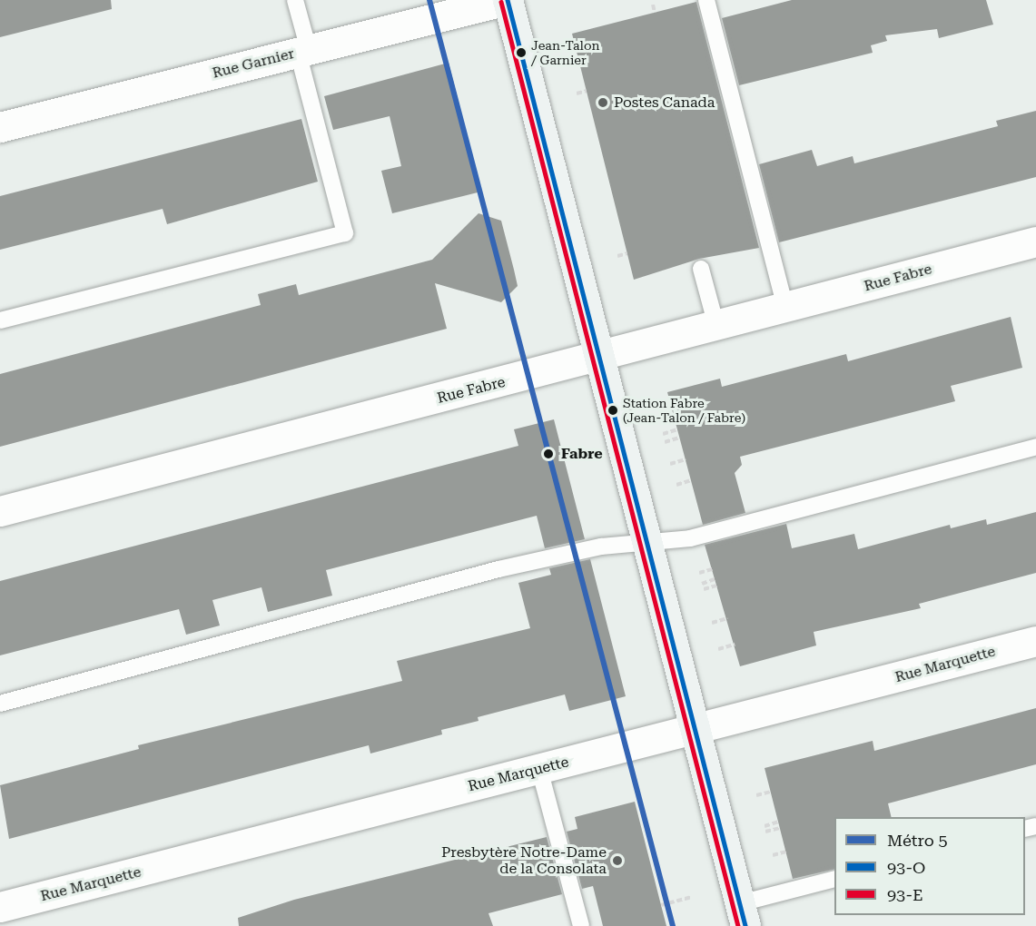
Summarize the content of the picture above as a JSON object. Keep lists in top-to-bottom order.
{
  "streets": {
    "street": ["Rue Garnier", "Rue Fabre", "Rue Marquette"]
  },
  "places": [
    "Jean-Talon / Garnier",
    "Postes Canada",
    "Station Fabre (Jean-Talon / Fabre)",
    "Fabre",
    "Presbytère Notre-Dame de la Consolata"
  ],
  "lines": ["metro line 5", "transit line 93-O", "transit line 93-E"],
  "legend": ["Métro 5", "93-O", "93-E"]
}
